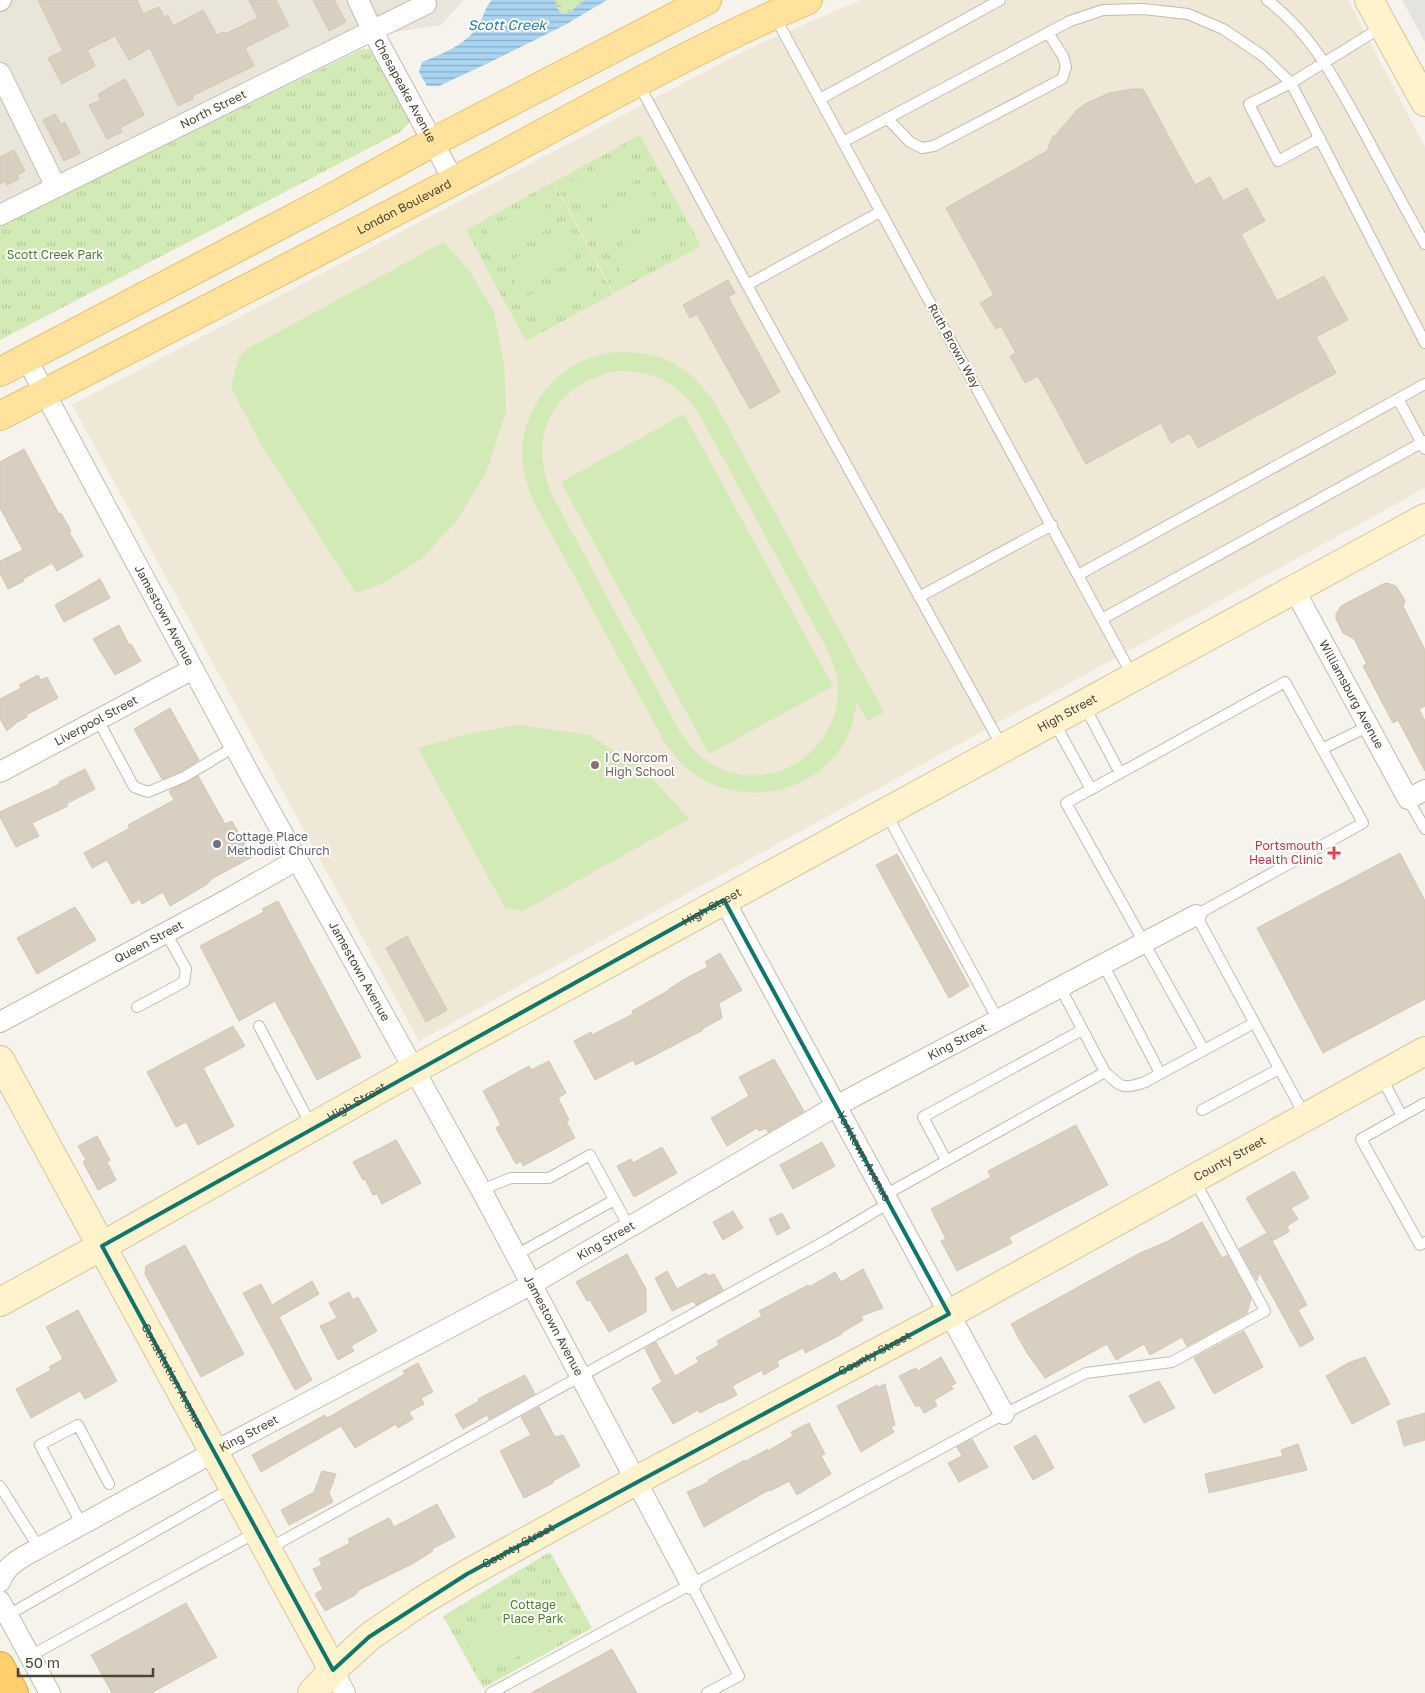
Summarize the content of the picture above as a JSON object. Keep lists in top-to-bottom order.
{
  "streets": {
    "main road": ["London Boulevard"],
    "street": [
      "Chesapeake Avenue",
      "North Street",
      "Jamestown Avenue",
      "Williamsburg Avenue",
      "High Street",
      "Liverpool Street",
      "Queen Street",
      "King Street",
      "Yorktown Avenue",
      "County Street",
      "Constitution Avenue"
    ],
    "lane": ["Ruth Brown Way"]
  },
  "crossings": [
    ["Chesapeake Avenue", "North Street"],
    ["Chesapeake Avenue", "London Boulevard"],
    ["London Boulevard", "Ruth Brown Way"],
    ["London Boulevard", "Jamestown Avenue"],
    ["Ruth Brown Way", "High Street"],
    ["Jamestown Avenue", "High Street"],
    ["Jamestown Avenue", "Liverpool Street"],
    ["Jamestown Avenue", "Queen Street"],
    ["Jamestown Avenue", "King Street"],
    ["Jamestown Avenue", "County Street"],
    ["Williamsburg Avenue", "High Street"],
    ["High Street", "Yorktown Avenue"],
    ["High Street", "Constitution Avenue"],
    ["King Street", "Yorktown Avenue"],
    ["King Street", "Constitution Avenue"],
    ["Yorktown Avenue", "County Street"],
    ["County Street", "Constitution Avenue"]
  ],
  "water": ["Scott Creek"],
  "parks": ["Scott Creek Park", "Cottage Place Park"],
  "places": {
    "other": ["I C Norcom High School", "Cottage Place Methodist Church"],
    "health": ["Portsmouth Health Clinic"]
  },
  "scale_bar": "50 m"
}
